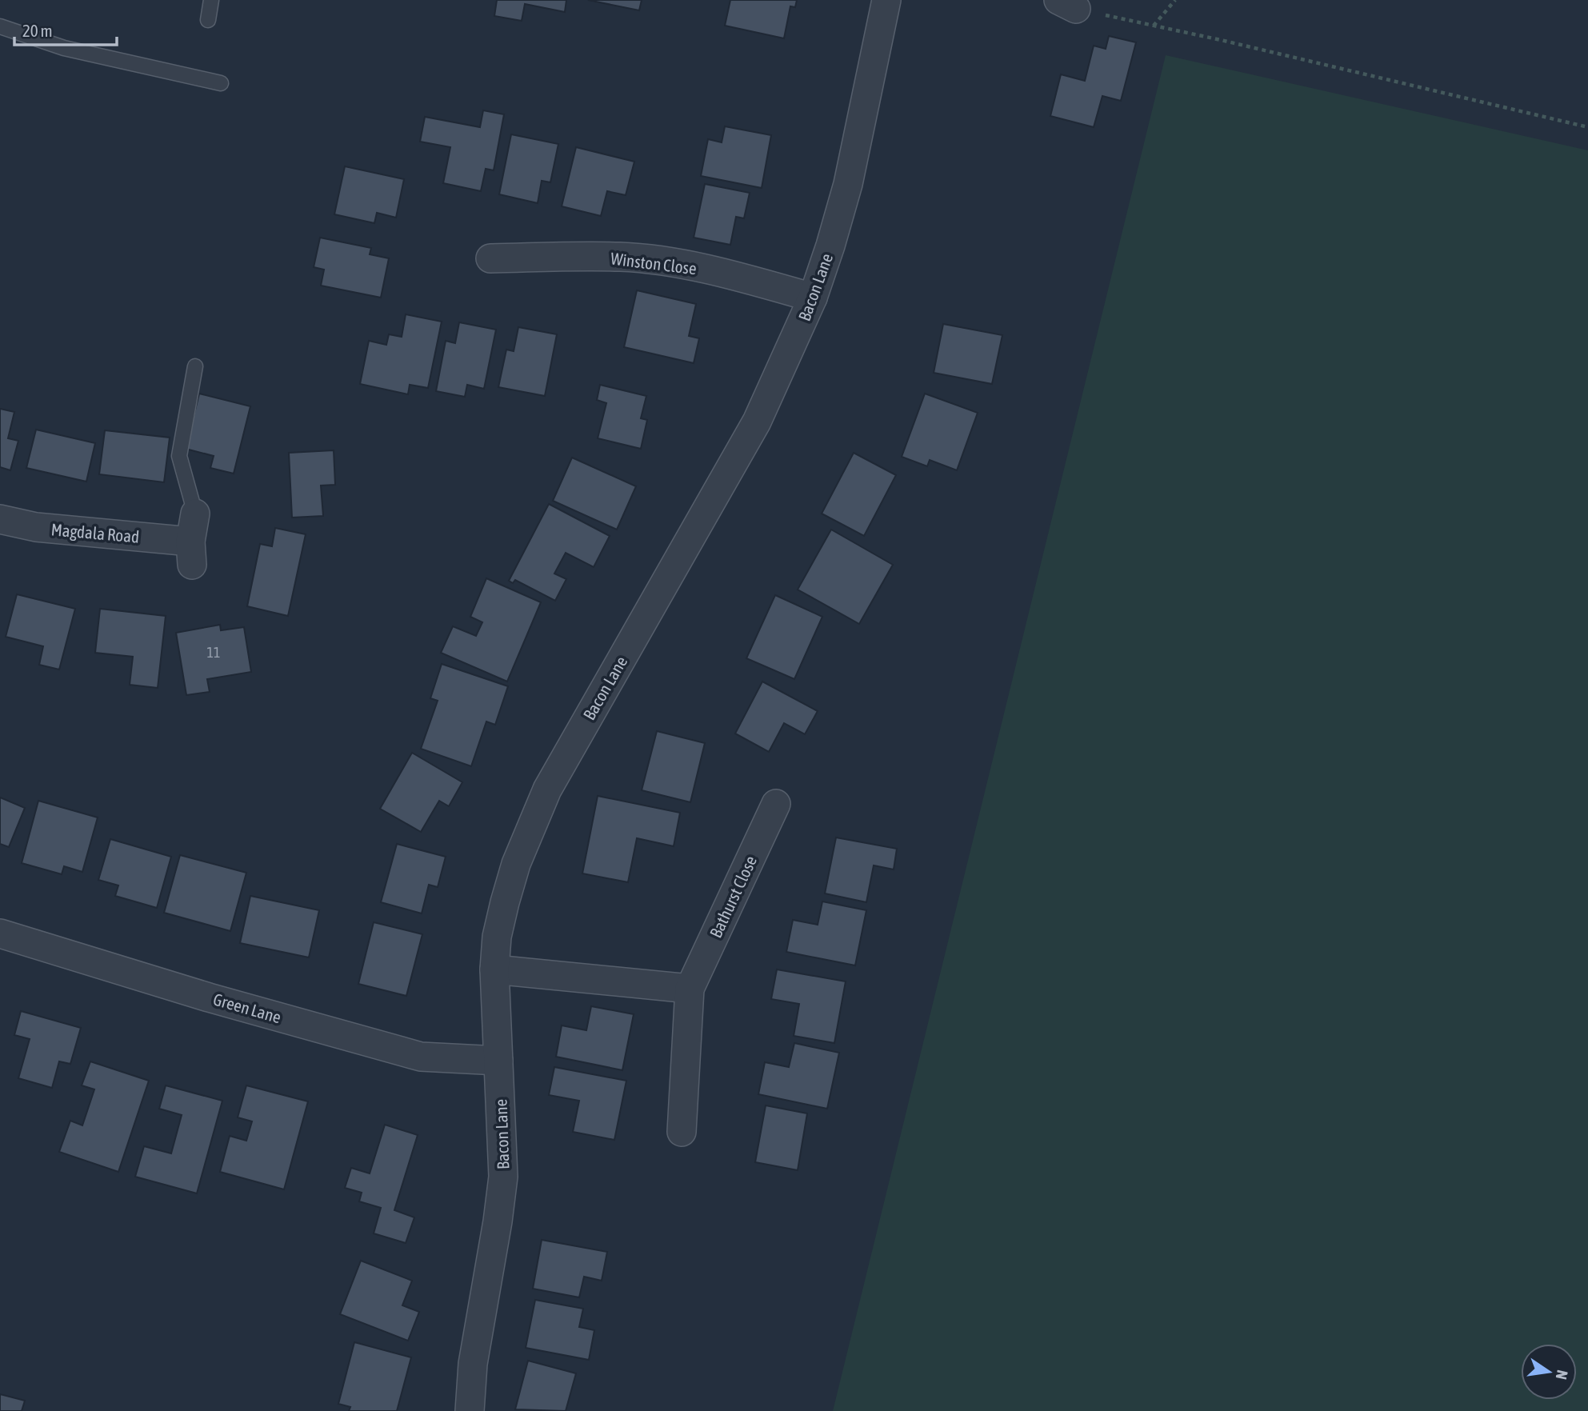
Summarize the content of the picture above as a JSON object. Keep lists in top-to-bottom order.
{
  "streets": {
    "street": [
      "Winston Close",
      "Bacon Lane",
      "Magdala Road",
      "Bathurst Close",
      "Green Lane"
    ]
  },
  "crossings": [
    ["Winston Close", "Bacon Lane"],
    ["Bacon Lane", "Green Lane"]
  ],
  "house_numbers": ["11"],
  "scale_bar": "20 m",
  "north": "right"
}
